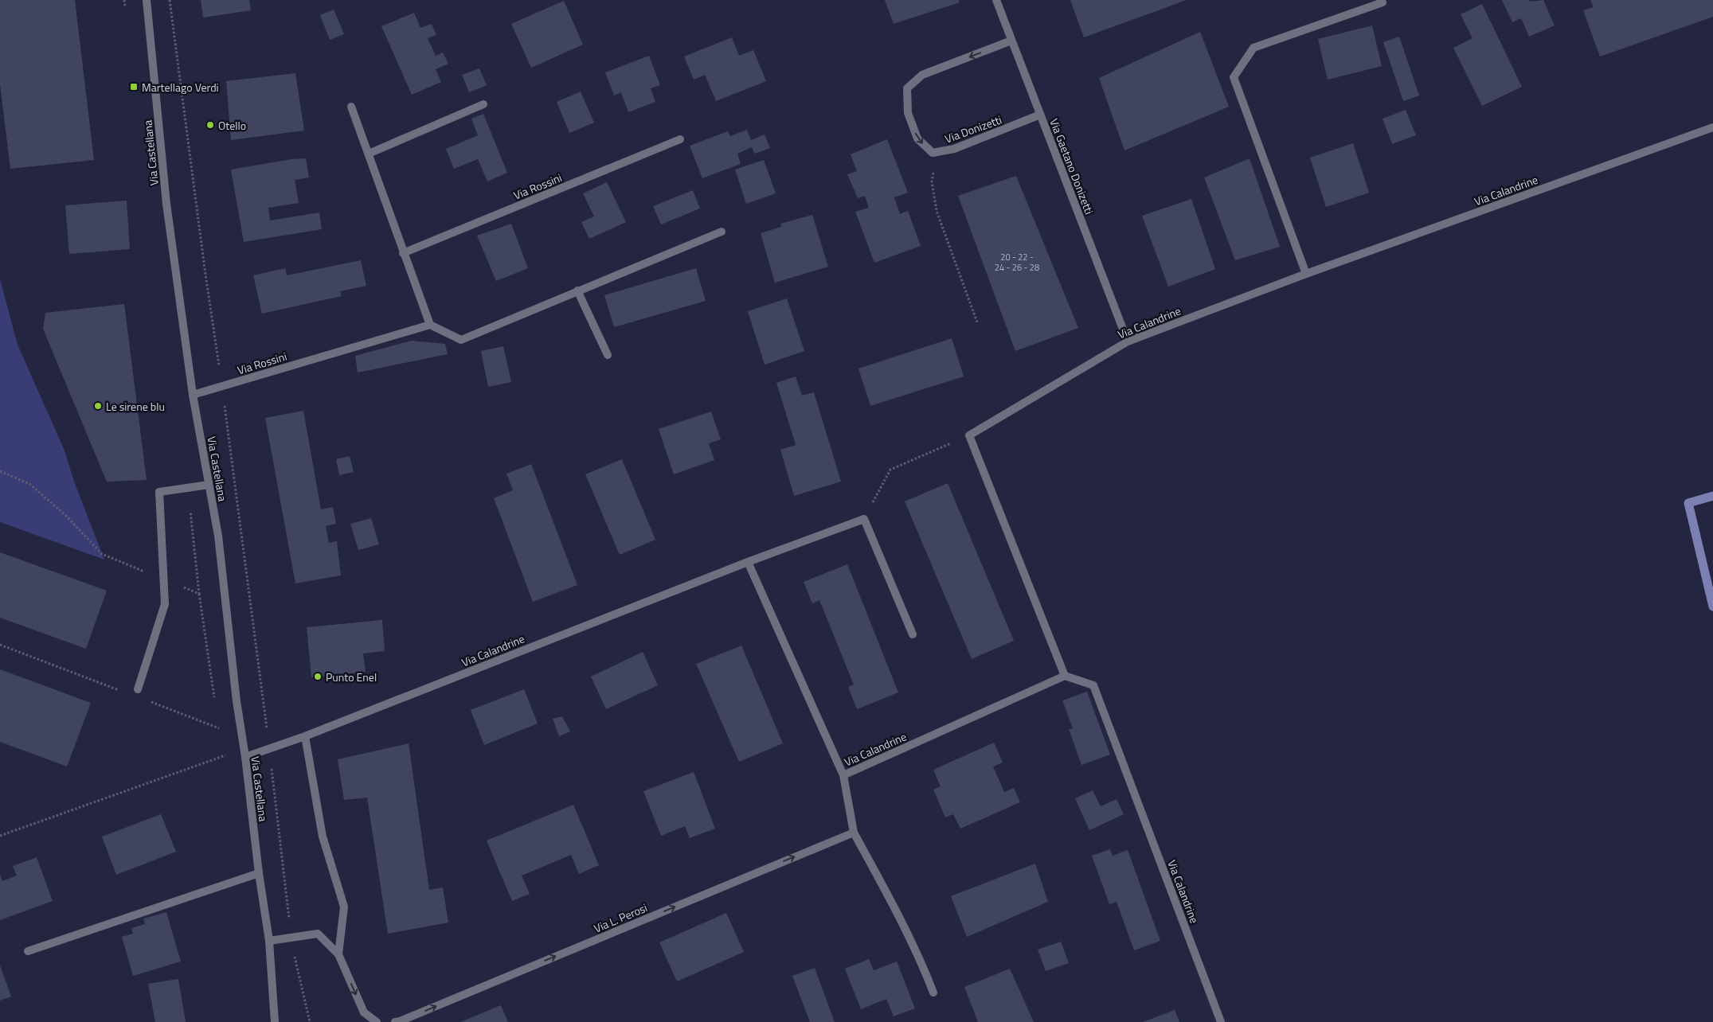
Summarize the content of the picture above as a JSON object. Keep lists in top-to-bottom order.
{
  "streets": {
    "street": [
      "Via Donizetti",
      "Via Castellana",
      "Via Gaetano Donizetti",
      "Via Rossini",
      "Via Calandrine",
      "Via L. Perosi"
    ]
  },
  "crossings": [
    ["Via Donizetti", "Via Gaetano Donizetti"],
    ["Via Castellana", "Via Rossini"],
    ["Via Castellana", "Via Calandrine"],
    ["Via Gaetano Donizetti", "Via Calandrine"]
  ],
  "one_way": ["Via L. Perosi"],
  "places": {
    "transit": ["Martellago Verdi"],
    "other": ["Otello", "Le sirene blu", "Punto Enel"]
  },
  "house_numbers": ["20 - 22 - 24 - 26 - 28"]
}
